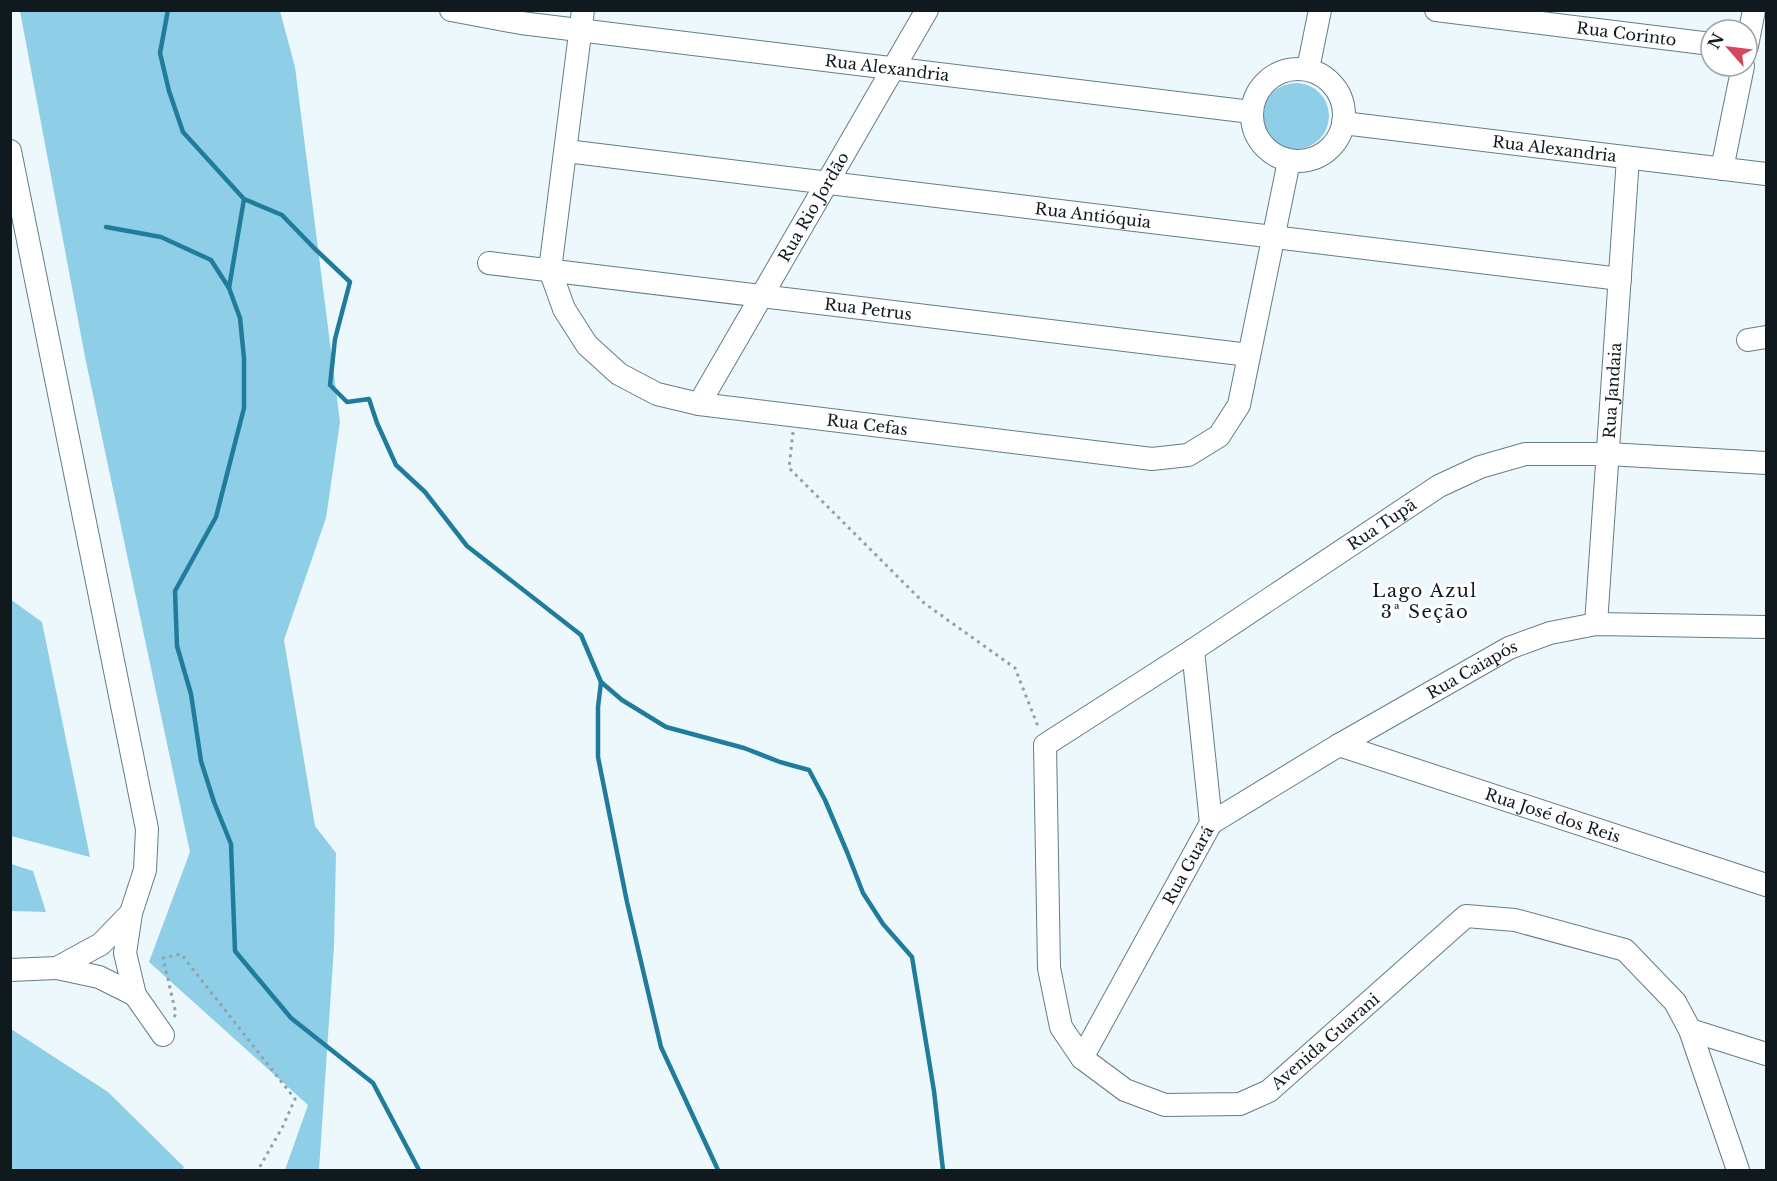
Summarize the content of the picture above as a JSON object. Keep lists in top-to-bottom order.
{
  "streets": {
    "street": [
      "Rua Corinto",
      "Rua Alexandria",
      "Rua Rio Jordão",
      "Rua Antióquia",
      "Rua Petrus",
      "Rua Jandaia",
      "Rua Cefas",
      "Rua Tupã",
      "Rua Caiapós",
      "Rua José dos Reis",
      "Rua Guará",
      "Avenida Guarani"
    ]
  },
  "crossings": [
    ["Rua Alexandria", "Rua Rio Jordão"],
    ["Rua Alexandria", "Rua Jandaia"],
    ["Rua Alexandria", "Rua Cefas"],
    ["Rua Rio Jordão", "Rua Antióquia"],
    ["Rua Rio Jordão", "Rua Petrus"],
    ["Rua Rio Jordão", "Rua Cefas"],
    ["Rua Antióquia", "Rua Jandaia"],
    ["Rua Antióquia", "Rua Cefas"],
    ["Rua Petrus", "Rua Cefas"],
    ["Rua Jandaia", "Rua Tupã"],
    ["Rua Jandaia", "Rua Caiapós"],
    ["Rua Tupã", "Rua Guará"],
    ["Rua Tupã", "Avenida Guarani"],
    ["Rua Caiapós", "Rua José dos Reis"],
    ["Rua Caiapós", "Rua Guará"],
    ["Rua Guará", "Avenida Guarani"]
  ],
  "districts": ["Lago Azul 3ª Seção"],
  "north": "top left"
}
